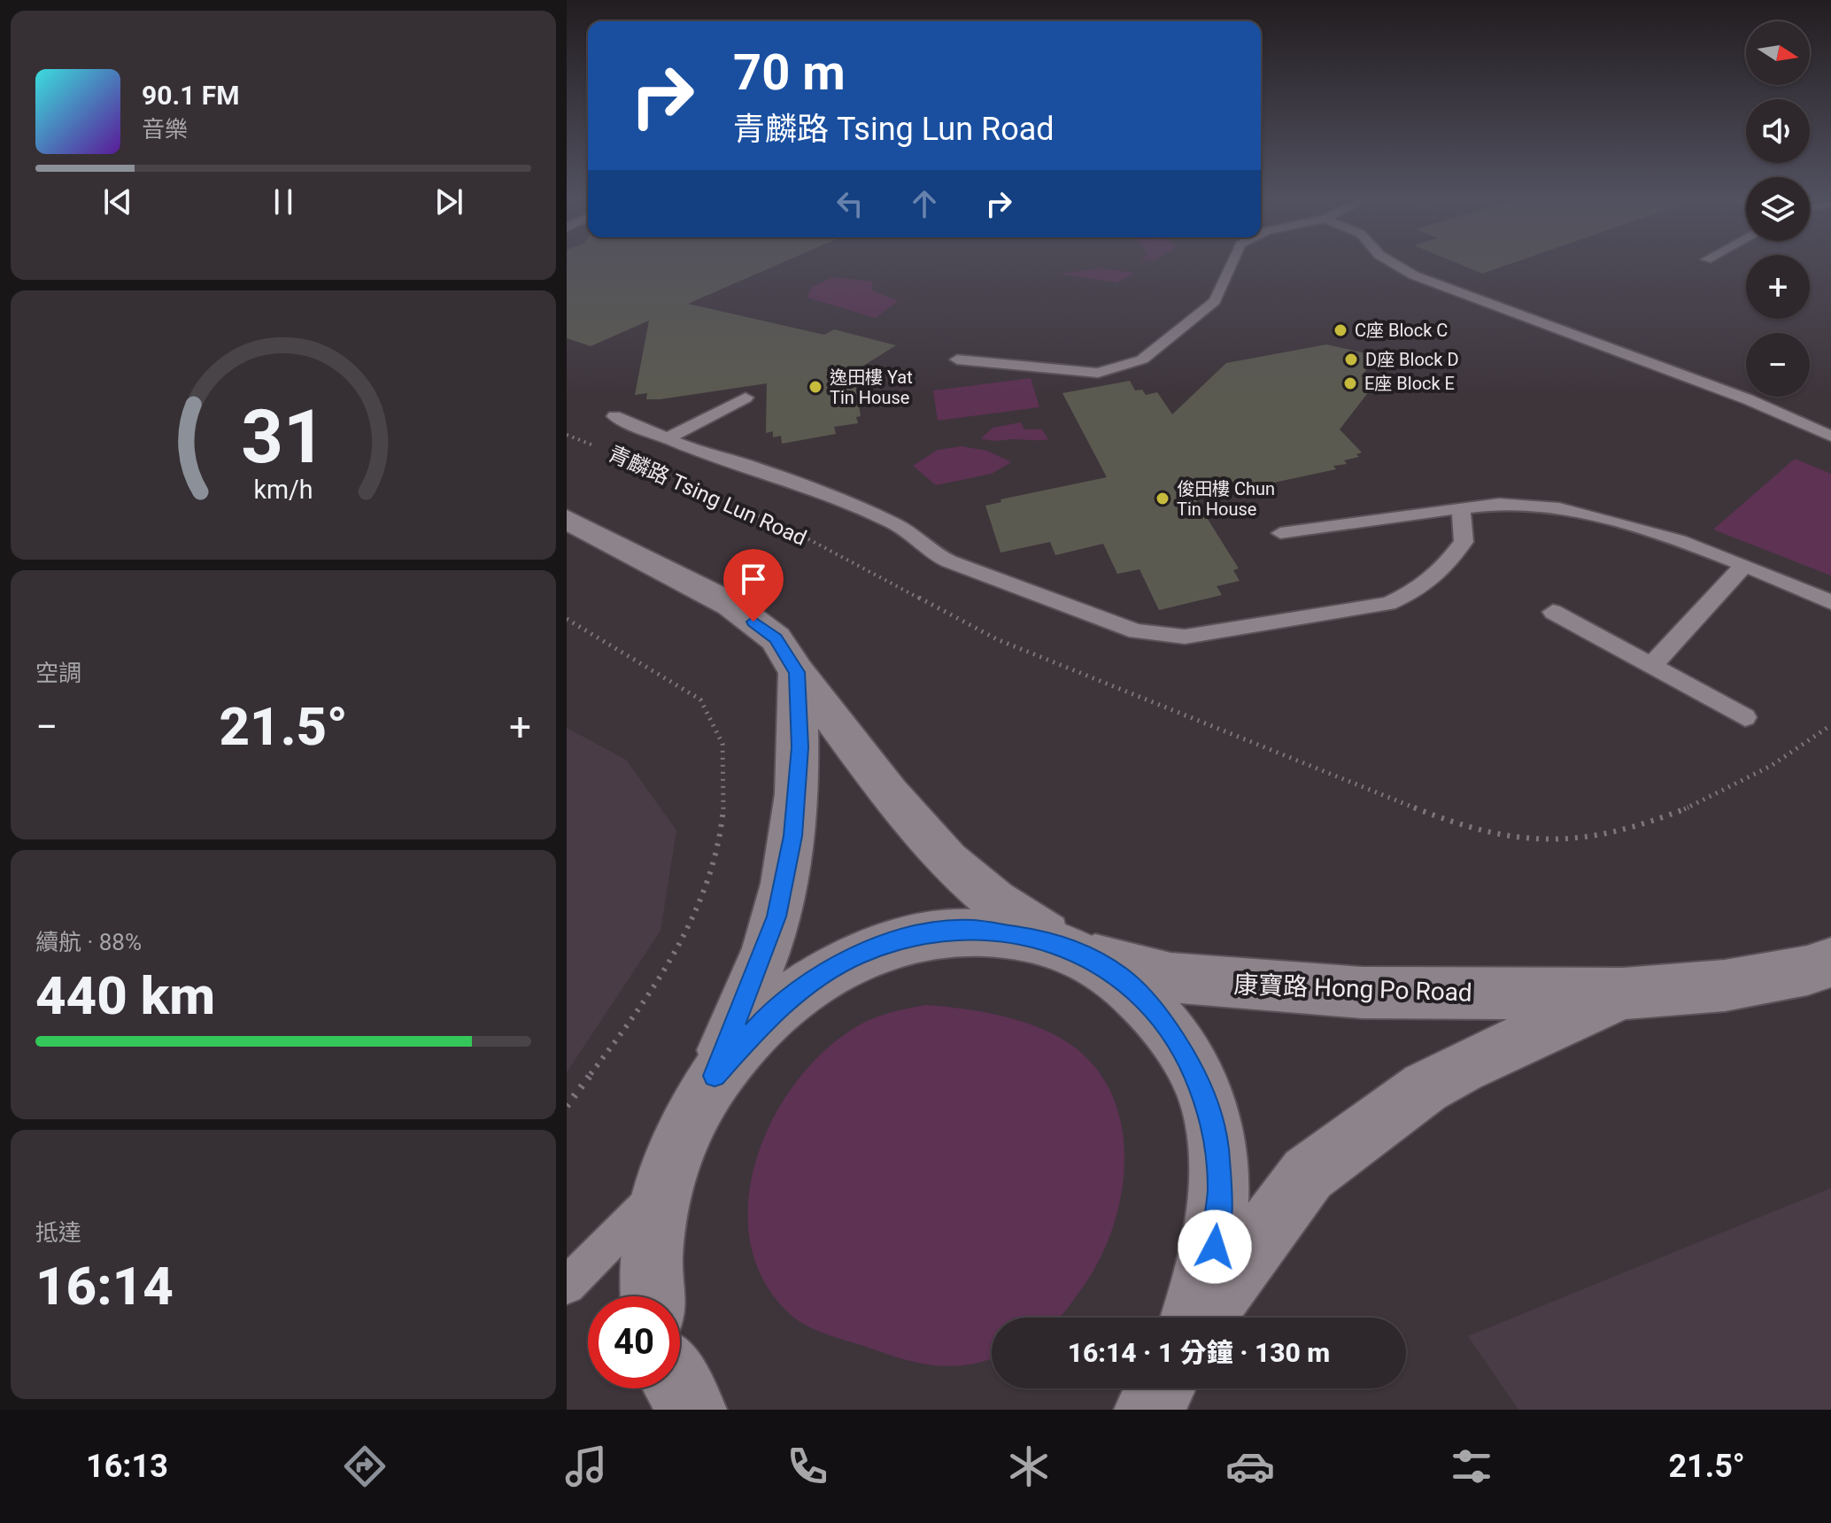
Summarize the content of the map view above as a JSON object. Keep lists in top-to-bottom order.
{
  "streets": {
    "street": ["康寶路 Hong Po Road"],
    "path": ["青麟路 Tsing Lun Road"]
  },
  "places": [
    "C座 Block C",
    "D座 Block D",
    "E座 Block E",
    "逸田樓 Yat Tin House",
    "俊田樓 Chun Tin House"
  ],
  "north": "right",
  "page": {
    "map_buttons": ["+", "−"],
    "turn": ["70 m", "青麟路 Tsing Lun Road"],
    "song": ["90.1 FM", "音樂"],
    "tile": [
      "空調",
      ["續航 · 88%", "440 km"],
      ["抵達", "16:14"]
    ],
    "heat": ["−", "21.5°", "+"],
    "limit": "40",
    "trip": "16:14 · 1 分鐘 · 130 m",
    "tabs": ["16:13", "21.5°"],
    "gauge": ["31", "km/h"]
  }
}
